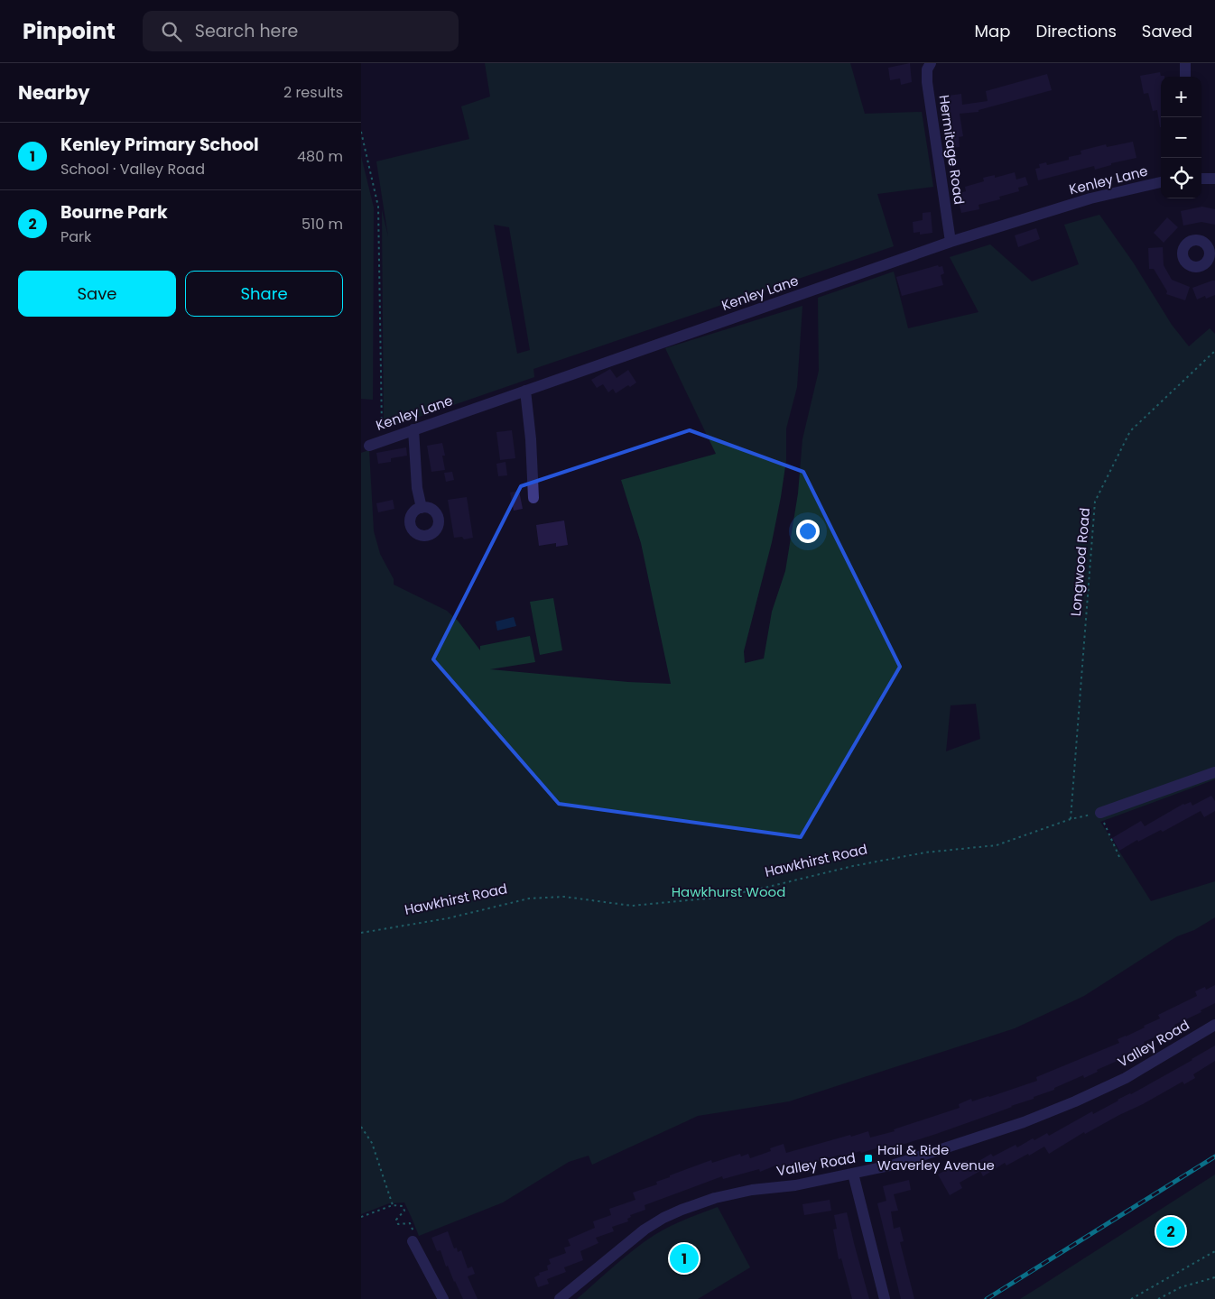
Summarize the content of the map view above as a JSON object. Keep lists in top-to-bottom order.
{
  "streets": {
    "street": ["Hermitage Road", "Kenley Lane", "Valley Road"],
    "path": ["Longwood Road", "Hawkhirst Road"]
  },
  "crossings": [
    ["Hermitage Road", "Kenley Lane"],
    ["Longwood Road", "Hawkhirst Road"]
  ],
  "parks": ["Hawkhurst Wood"],
  "places": {
    "transit": ["Hail & Ride Waverley Avenue"]
  },
  "page": {
    "header": "Pinpoint",
    "search": "Search here",
    "nav": ["Map", "Directions", "Saved"],
    "heading": ["Nearby", "2 results"],
    "map_buttons": ["+", "−"],
    "list": [
      {
        "mark": "1",
        "name": "Kenley Primary School",
        "note": "School · Valley Road",
        "value": "480 m"
      },
      {
        "mark": "2",
        "name": "Bourne Park",
        "note": "Park",
        "value": "510 m"
      }
    ],
    "buttons": ["Save", "Share"],
    "pins": ["2", "1"]
  }
}
